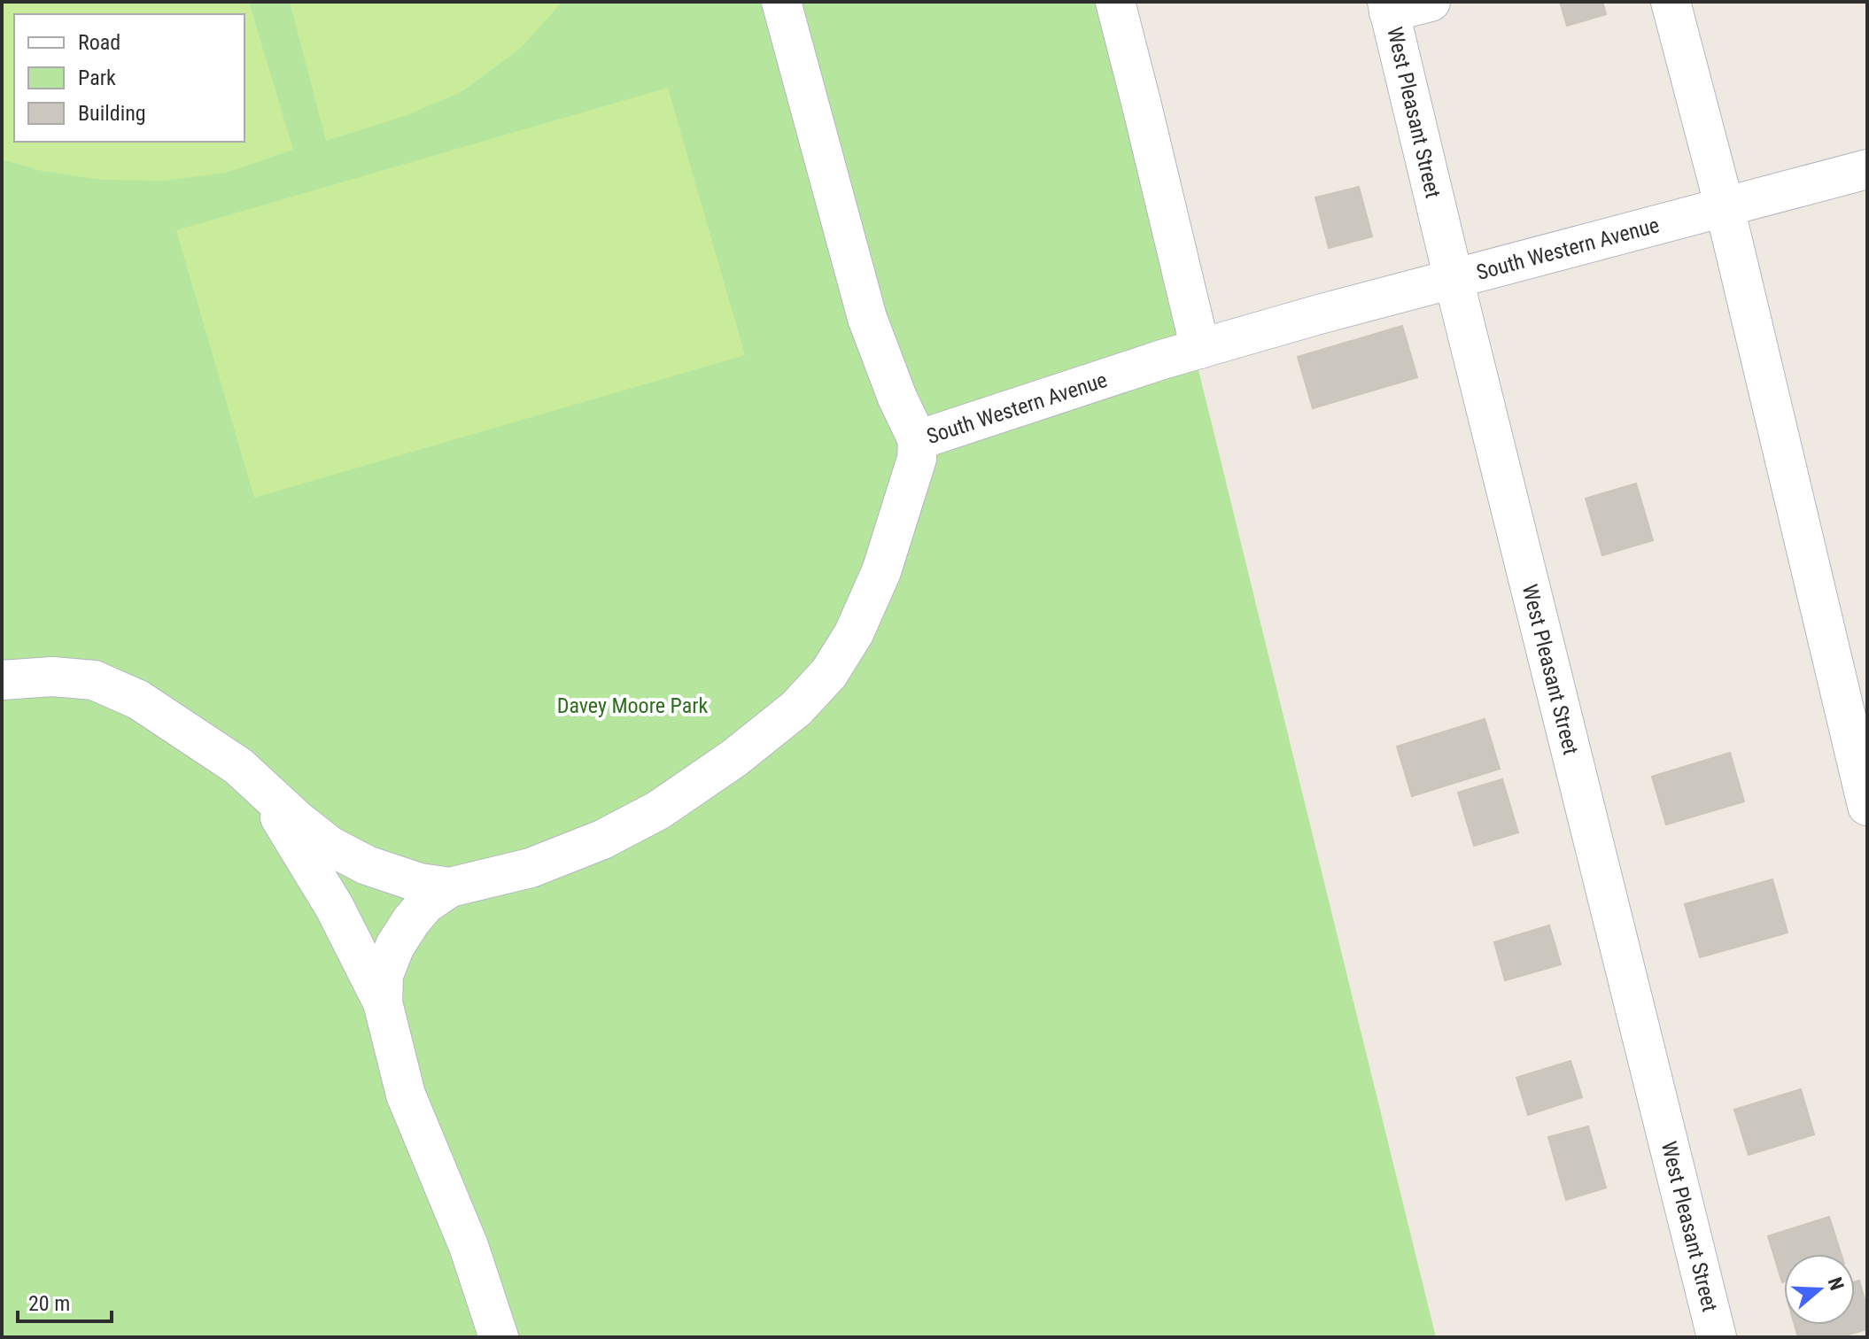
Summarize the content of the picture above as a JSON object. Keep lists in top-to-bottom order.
{
  "streets": {
    "street": ["West Pleasant Street", "South Western Avenue"]
  },
  "crossings": [
    ["West Pleasant Street", "South Western Avenue"]
  ],
  "parks": ["Davey Moore Park"],
  "legend": ["Road", "Park", "Building"],
  "scale_bar": "20 m",
  "north": "right"
}
